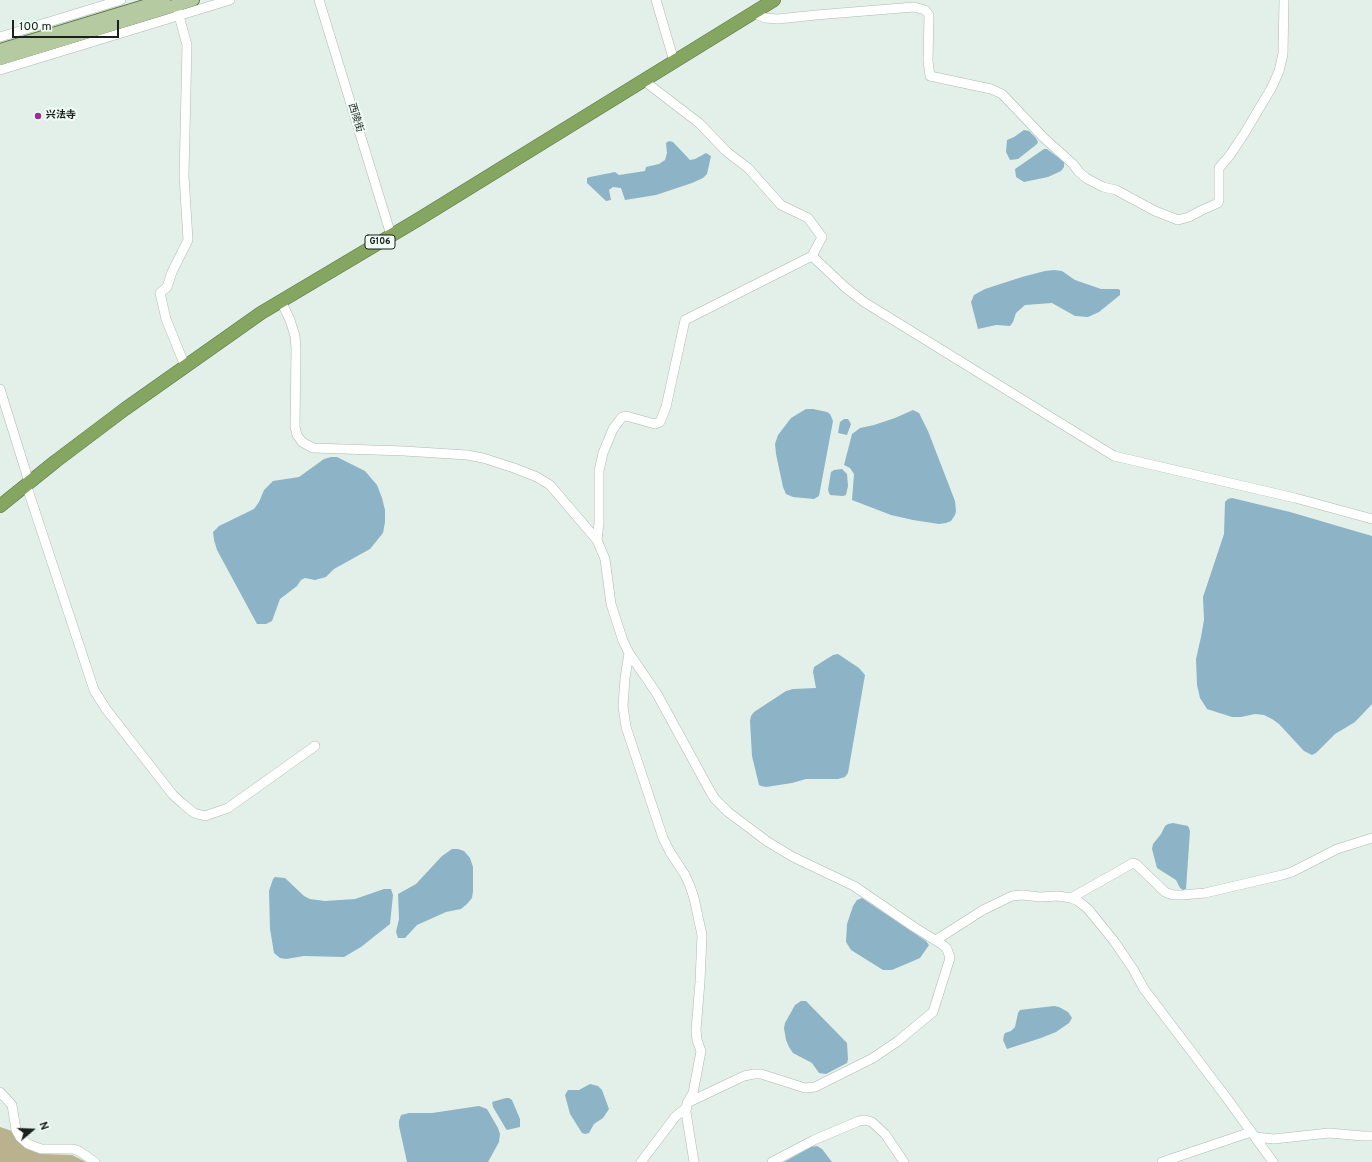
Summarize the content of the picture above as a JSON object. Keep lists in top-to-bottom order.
{
  "streets": {
    "highway": ["G106"],
    "street": ["西陵街"]
  },
  "crossings": [
    ["西陵街", "G106"]
  ],
  "places": ["兴法寺"],
  "scale_bar": "100 m",
  "north": "right"
}
